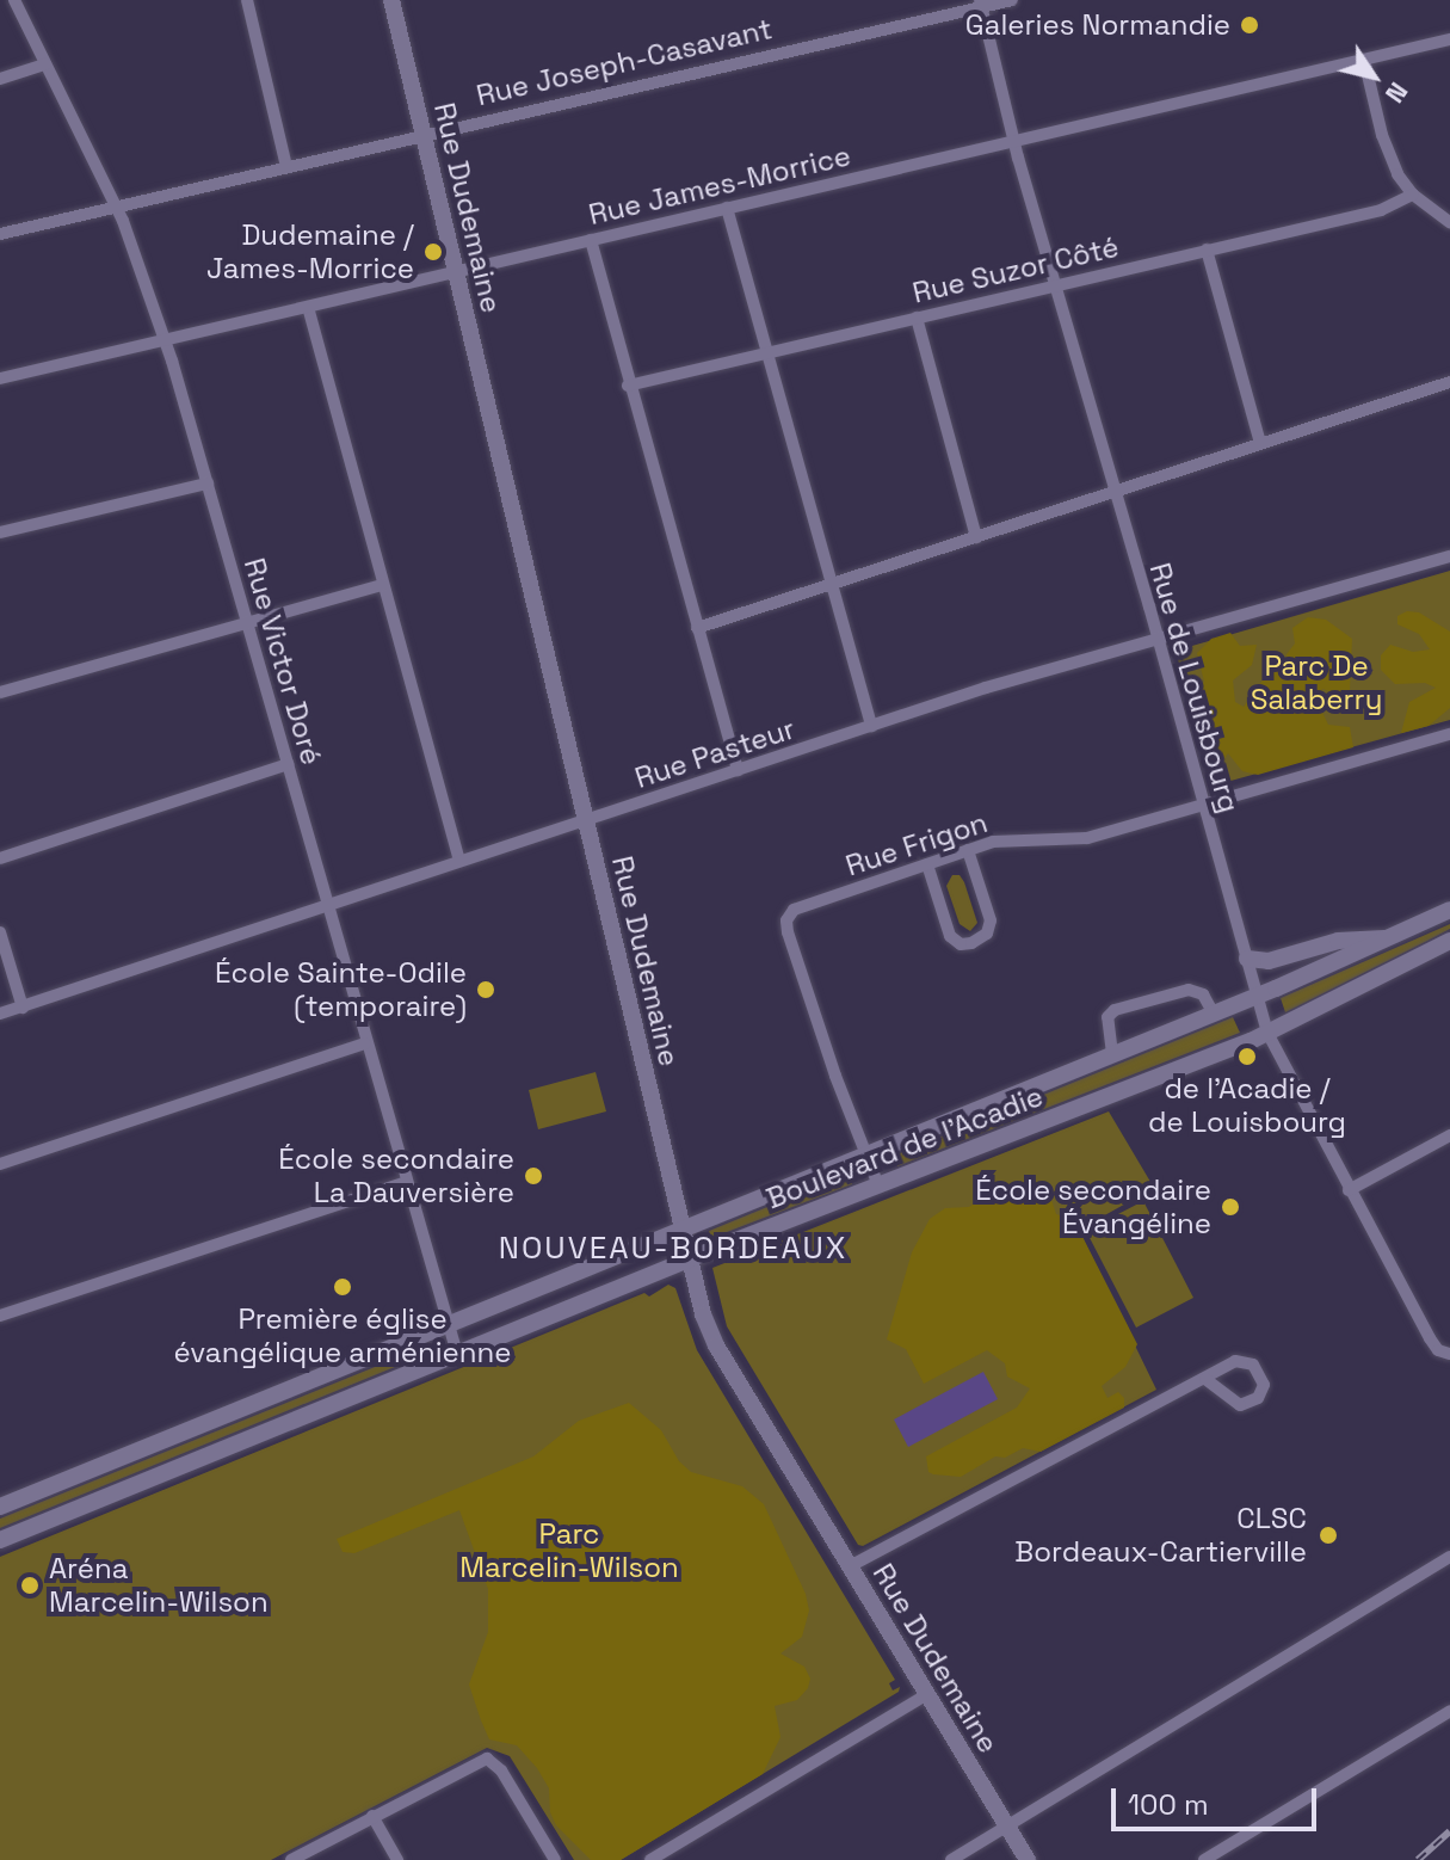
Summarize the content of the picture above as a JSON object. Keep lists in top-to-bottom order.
{
  "streets": {
    "main road": ["Rue Dudemaine", "Boulevard de l'Acadie"],
    "street": [
      "Rue Joseph-Casavant",
      "Rue James-Morrice",
      "Rue Suzor Côté",
      "Rue Victor Doré",
      "Rue de Louisbourg",
      "Rue Pasteur",
      "Rue Frigon"
    ]
  },
  "crossings": [
    ["Rue Joseph-Casavant", "Rue Dudemaine"],
    ["Rue Joseph-Casavant", "Rue Victor Doré"],
    ["Rue Joseph-Casavant", "Rue de Louisbourg"],
    ["Rue James-Morrice", "Rue Dudemaine"],
    ["Rue James-Morrice", "Rue Victor Doré"],
    ["Rue James-Morrice", "Rue de Louisbourg"],
    ["Rue Dudemaine", "Rue Pasteur"],
    ["Rue Dudemaine", "Boulevard de l'Acadie"],
    ["Rue Suzor Côté", "Rue de Louisbourg"],
    ["Rue Victor Doré", "Rue Pasteur"],
    ["Rue Victor Doré", "Boulevard de l'Acadie"],
    ["Rue de Louisbourg", "Rue Pasteur"],
    ["Rue de Louisbourg", "Rue Frigon"],
    ["Rue de Louisbourg", "Boulevard de l'Acadie"],
    ["Rue Frigon", "Boulevard de l'Acadie"]
  ],
  "districts": ["NOUVEAU-BORDEAUX"],
  "parks": ["Parc De Salaberry", "Parc Marcelin-Wilson"],
  "places": [
    "Galeries Normandie",
    "Dudemaine / James-Morrice",
    "École Sainte-Odile (temporaire)",
    "de l'Acadie / de Louisbourg",
    "École secondaire La Dauversière",
    "École secondaire Évangéline",
    "Première église évangélique arménienne",
    "CLSC Bordeaux-Cartierville",
    "Aréna Marcelin-Wilson"
  ],
  "scale_bar": "100 m",
  "north": "bottom right"
}
